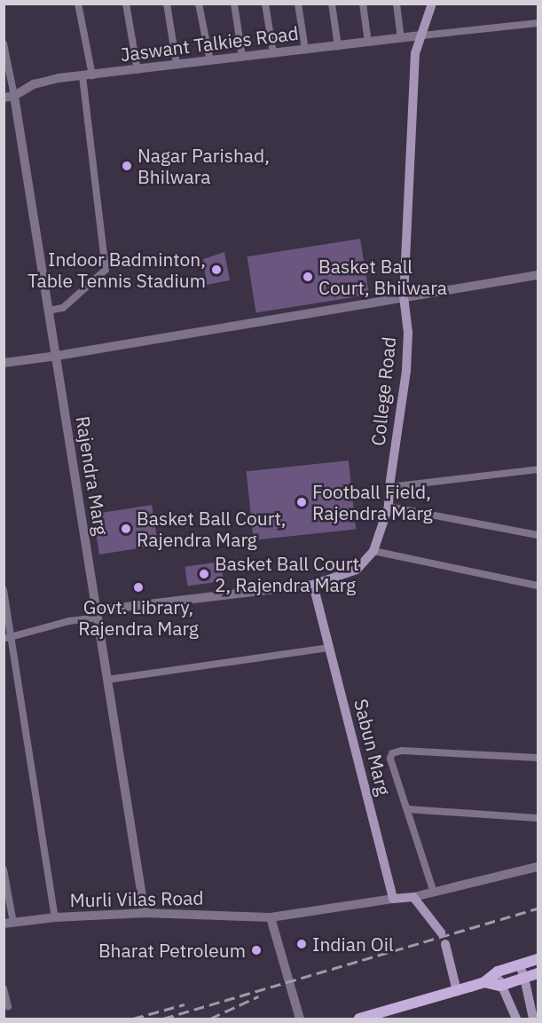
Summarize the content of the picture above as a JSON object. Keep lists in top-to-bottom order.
{
  "streets": {
    "main road": ["College Road", "Sabun Marg"],
    "street": ["Jaswant Talkies Road", "Rajendra Marg", "Murli Vilas Road"]
  },
  "crossings": [
    ["Jaswant Talkies Road", "College Road"],
    ["Jaswant Talkies Road", "Rajendra Marg"],
    ["College Road", "Sabun Marg"],
    ["Rajendra Marg", "Murli Vilas Road"],
    ["Sabun Marg", "Murli Vilas Road"]
  ],
  "places": [
    "Nagar Parishad, Bhilwara",
    "Indoor Badminton, Table Tennis Stadium",
    "Basket Ball Court, Bhilwara",
    "Football Field, Rajendra Marg",
    "Basket Ball Court, Rajendra Marg",
    "Basket Ball Court 2, Rajendra Marg",
    "Govt. Library, Rajendra Marg",
    "Indian Oil",
    "Bharat Petroleum"
  ]
}
